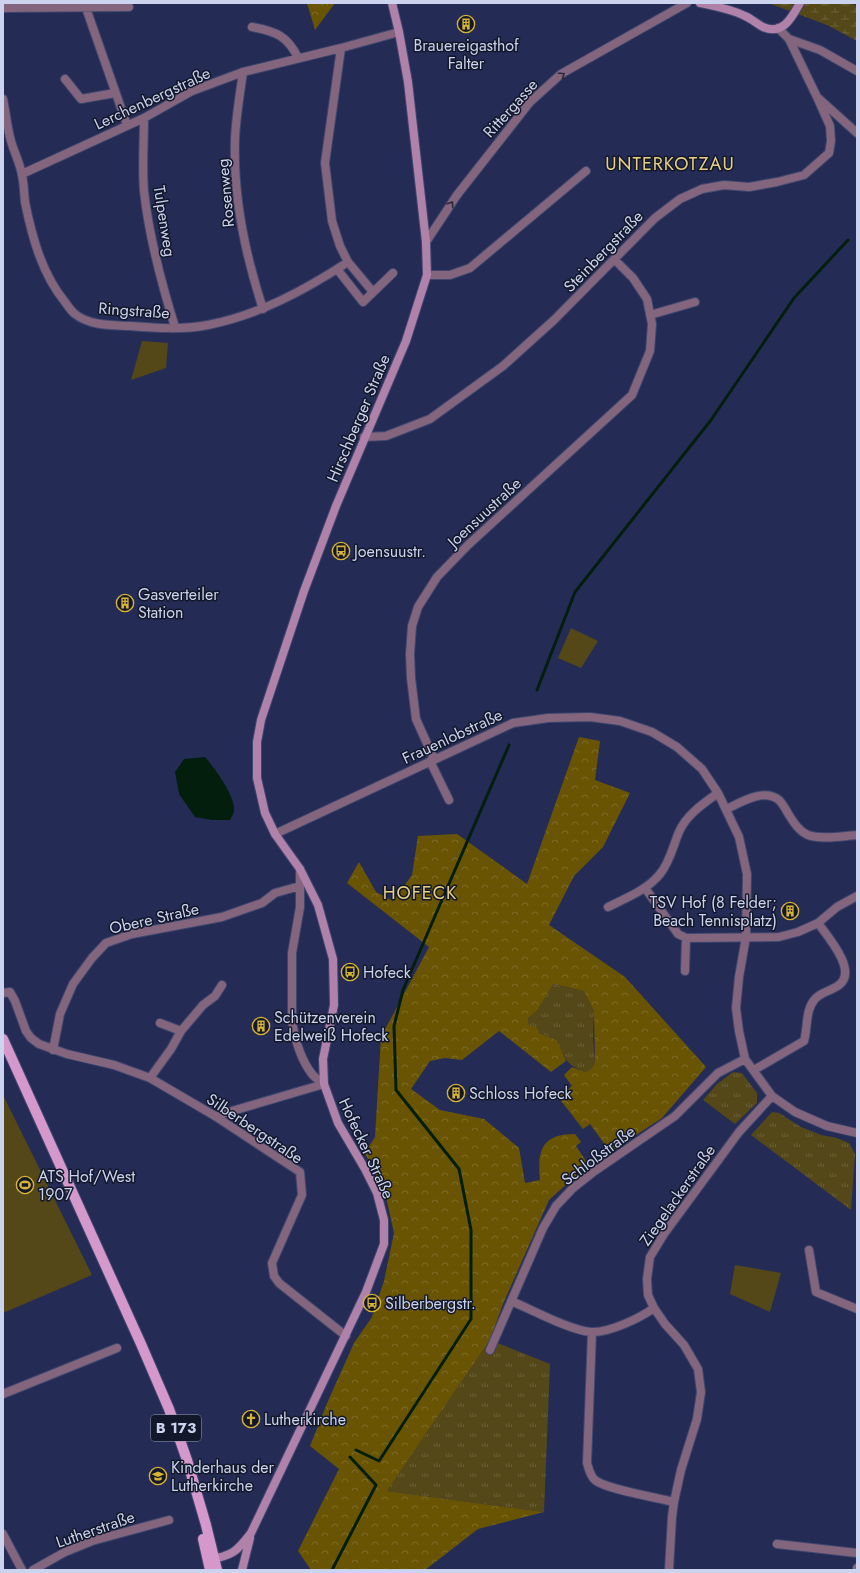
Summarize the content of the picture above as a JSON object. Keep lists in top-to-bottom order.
{
  "streets": {
    "main road": ["Hirschberger Straße", "Hofecker Straße", "B 173"],
    "street": [
      "Lerchenbergstraße",
      "Rittergasse",
      "Rosenweg",
      "Tulpenweg",
      "Steinbergstraße",
      "Ringstraße",
      "Joensuustraße",
      "Frauenlobstraße",
      "Obere Straße",
      "Silberbergstraße",
      "Schloßstraße",
      "Ziegelackerstraße",
      "Lutherstraße"
    ]
  },
  "crossings": [
    ["Lerchenbergstraße", "Rosenweg"],
    ["Lerchenbergstraße", "Tulpenweg"],
    ["Lerchenbergstraße", "Ringstraße"],
    ["Lerchenbergstraße", "Hirschberger Straße"],
    ["Rittergasse", "Hirschberger Straße"],
    ["Rosenweg", "Ringstraße"],
    ["Tulpenweg", "Ringstraße"],
    ["Steinbergstraße", "Hirschberger Straße"],
    ["Steinbergstraße", "Joensuustraße"],
    ["Hirschberger Straße", "Frauenlobstraße"],
    ["Hirschberger Straße", "Hofecker Straße"],
    ["Joensuustraße", "Frauenlobstraße"],
    ["Frauenlobstraße", "Hofecker Straße"],
    ["Frauenlobstraße", "Schloßstraße"],
    ["Frauenlobstraße", "Ziegelackerstraße"],
    ["Obere Straße", "Silberbergstraße"],
    ["Silberbergstraße", "Hofecker Straße"],
    ["Hofecker Straße", "B 173"]
  ],
  "one_way": ["Rittergasse"],
  "districts": ["UNTERKOTZAU", "HOFECK"],
  "places": {
    "building": [
      "Brauereigasthof Falter",
      "Gasverteiler Station",
      "TSV Hof (8 Felder; Beach Tennisplatz)",
      "Schützenverein Edelweiß Hofeck",
      "Schloss Hofeck"
    ],
    "bus stop": ["Joensuustr.", "Hofeck", "Silberbergstr."],
    "sports": ["ATS Hof/West 1907"],
    "church": ["Lutherkirche"],
    "school or university": ["Kinderhaus der Lutherkirche"]
  }
}
